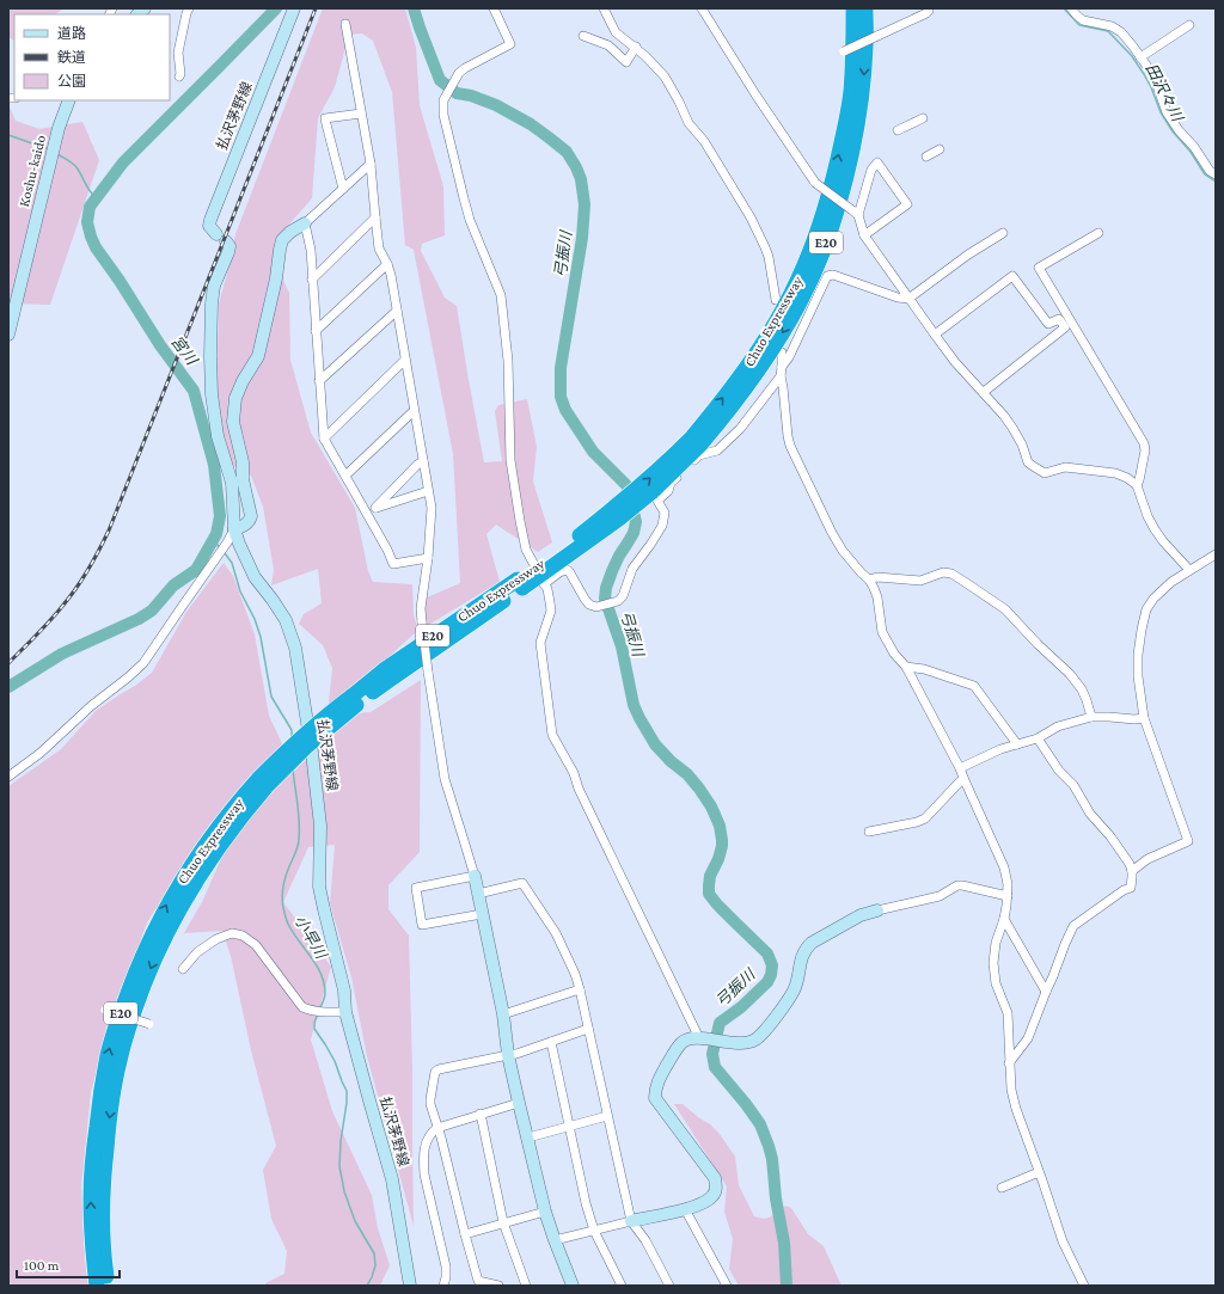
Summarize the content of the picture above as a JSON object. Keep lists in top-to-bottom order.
{
  "streets": {
    "highway": ["E20", "Chuo Expressway"],
    "street": ["払沢茅野線", "Koshu-kaido"]
  },
  "water": [
    "田沢々川",
    "弓振川",
    "宮川",
    "小早川"
  ],
  "legend": ["道路", "鉄道", "公園"],
  "scale_bar": "100 m"
}
